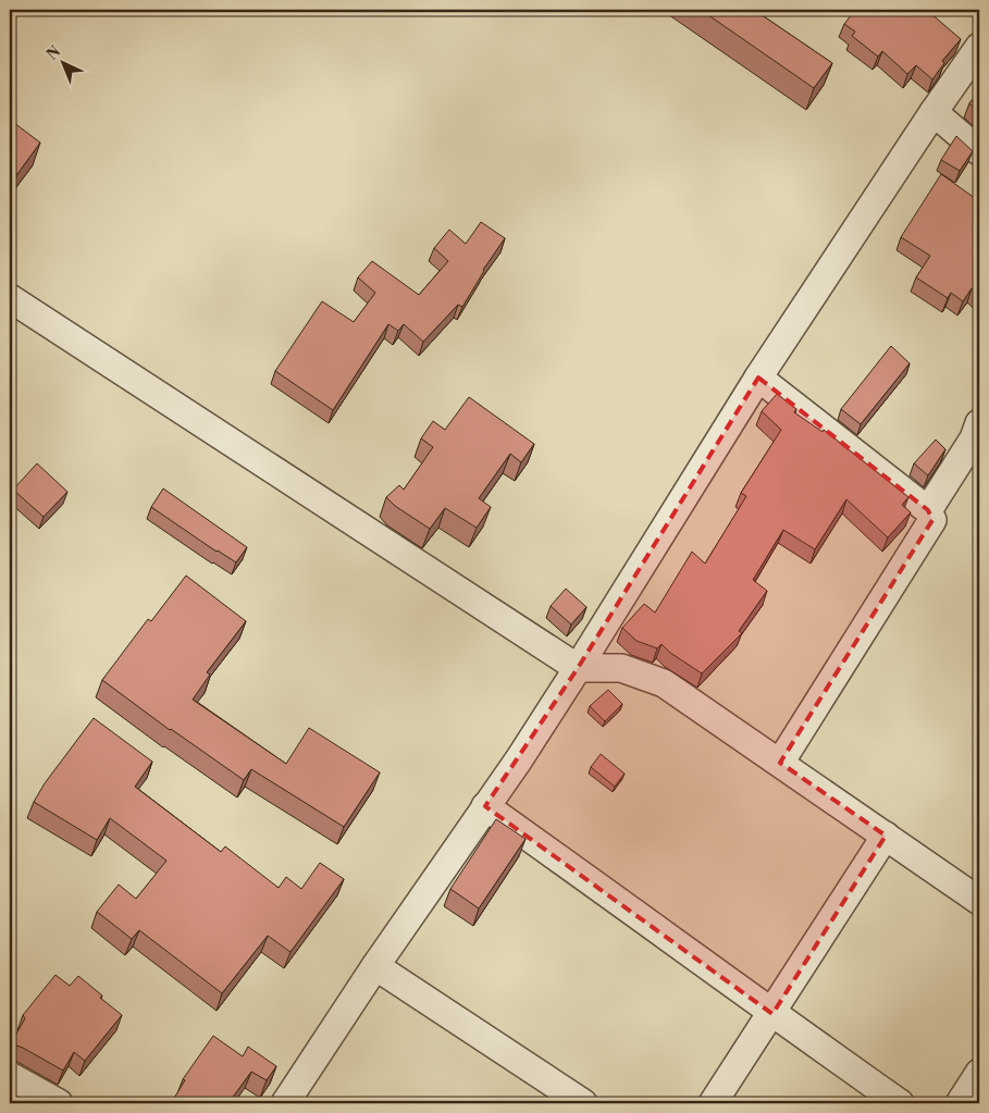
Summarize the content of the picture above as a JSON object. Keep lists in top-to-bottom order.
{
  "north": "top left"
}
